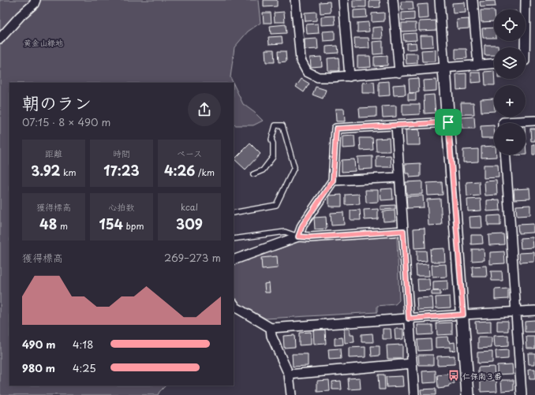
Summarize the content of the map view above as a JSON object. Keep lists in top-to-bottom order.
{
  "parks": ["黄金山緑地"],
  "places": {
    "bus stop": ["仁保南３番"]
  },
  "page": {
    "map_buttons": ["+", "−"],
    "heading": ["朝のラン", "07:15 · 8 × 490 m"],
    "stats": [
      ["距離", "3.92 km"],
      ["時間", "17:23"],
      ["ペース", "4:26 /km"],
      ["獲得標高", "48 m"],
      ["心拍数", "154 bpm"],
      ["kcal", "309"]
    ],
    "chart": ["獲得標高", "269–273 m"],
    "list": [
      {
        "name": "490 m",
        "note": "4:18"
      },
      {
        "name": "980 m",
        "note": "4:25"
      }
    ]
  }
}
